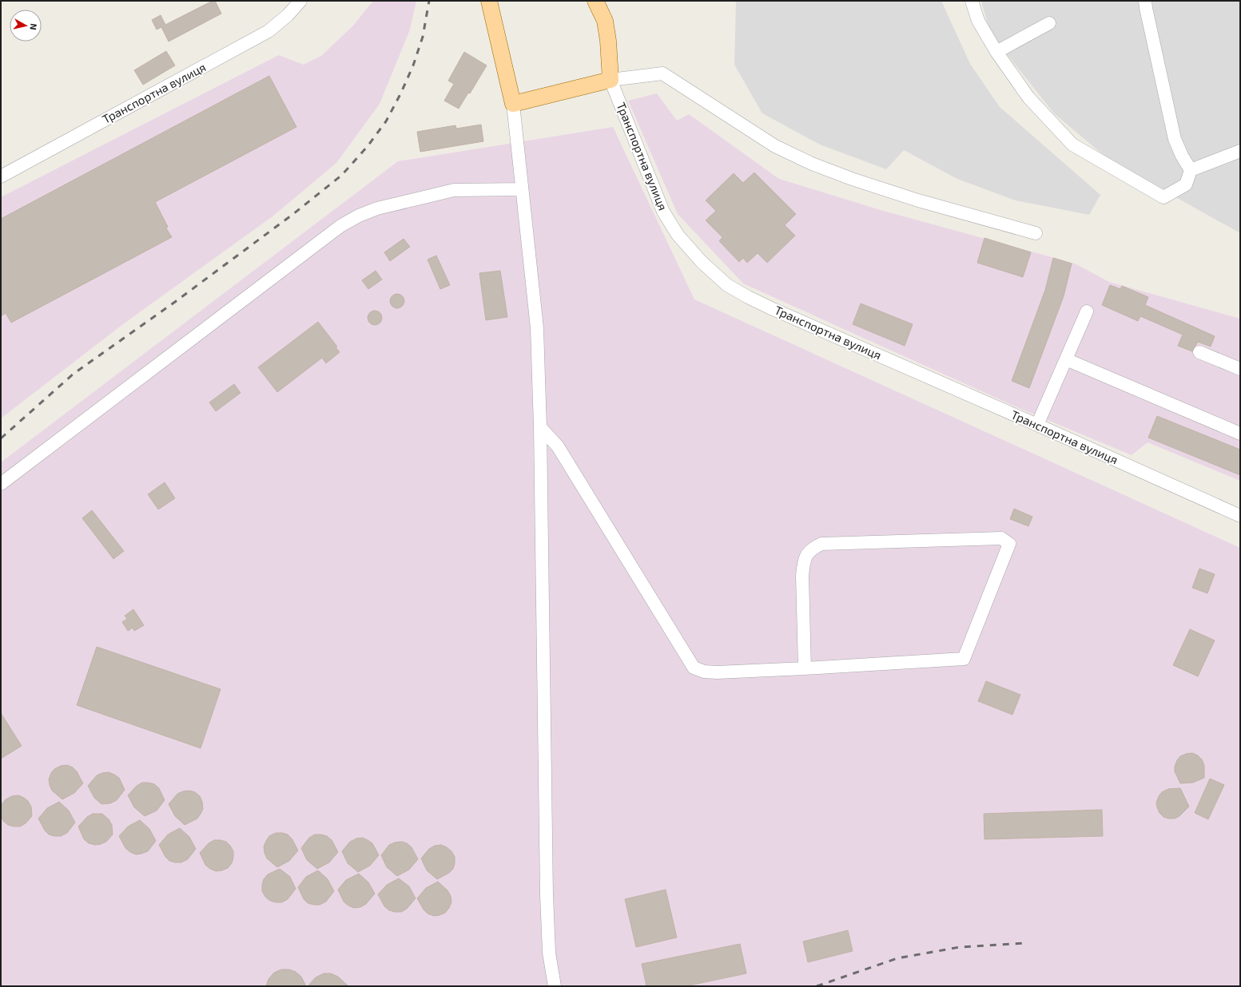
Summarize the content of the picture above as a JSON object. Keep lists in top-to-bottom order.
{
  "streets": {
    "street": ["Транспортна вулиця"]
  },
  "north": "right"
}
